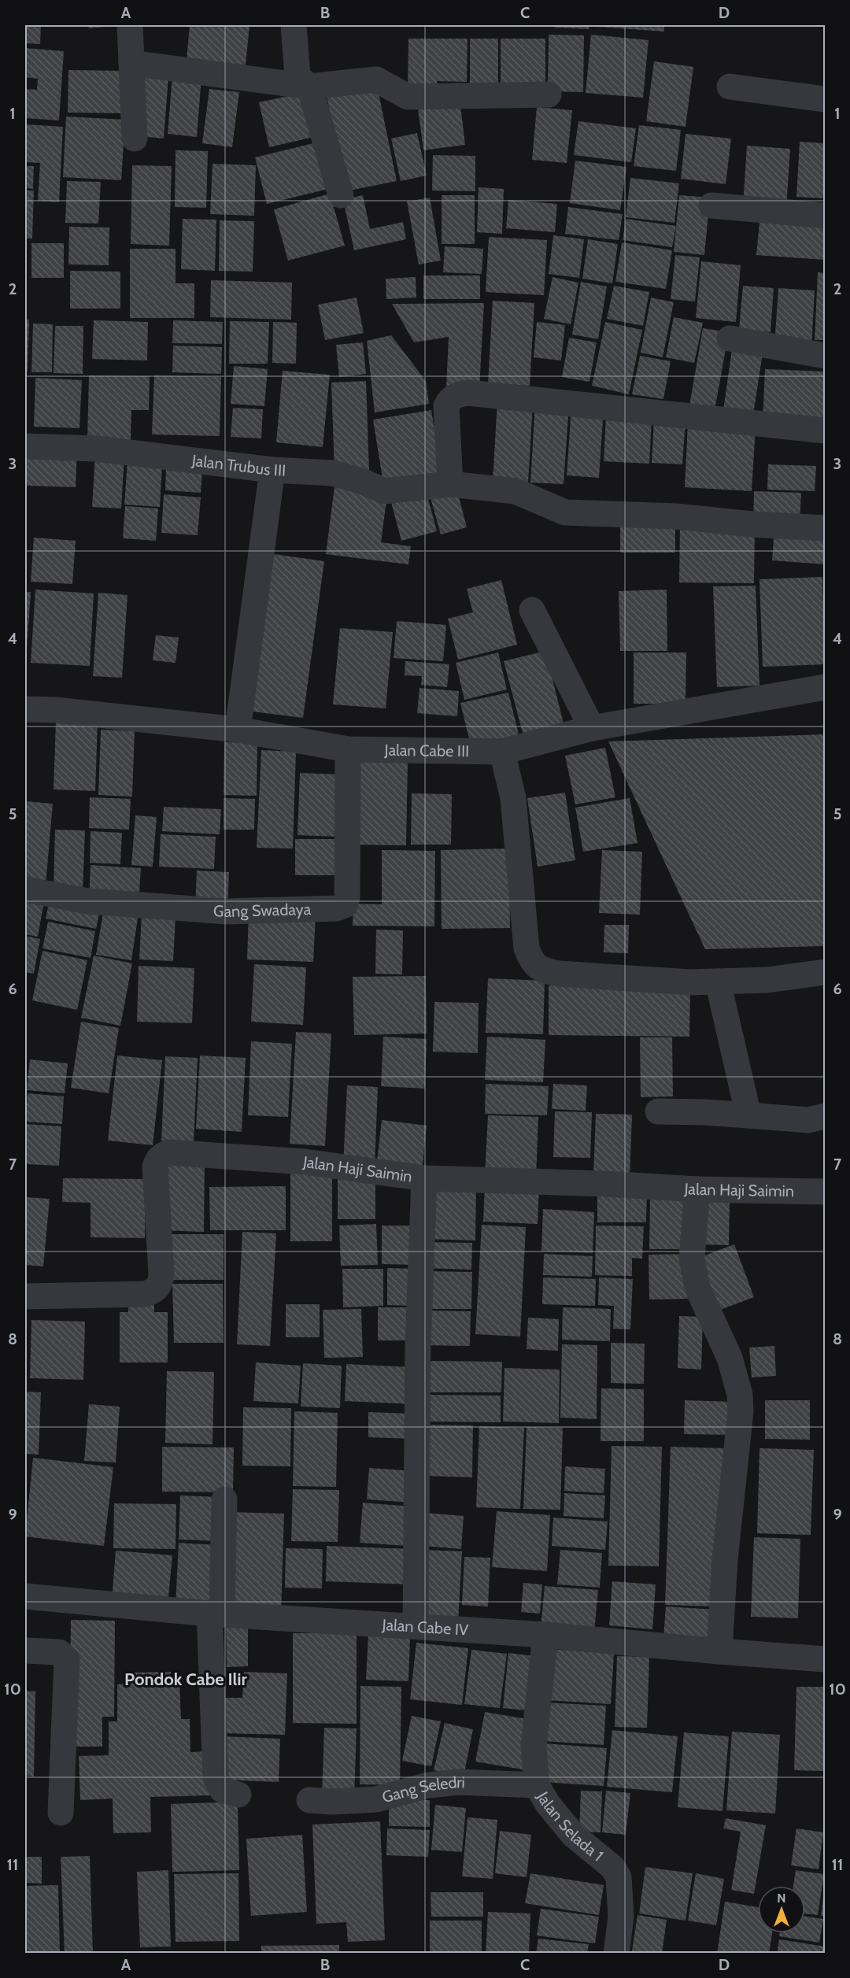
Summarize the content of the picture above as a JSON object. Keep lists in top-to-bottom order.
{
  "streets": {
    "street": [
      "Jalan Trubus III",
      "Jalan Cabe III",
      "Gang Swadaya",
      "Jalan Haji Saimin",
      "Jalan Cabe IV",
      "Gang Seledri",
      "Jalan Selada 1"
    ]
  },
  "crossings": [
    ["Jalan Cabe III", "Gang Swadaya"],
    ["Jalan Cabe IV", "Jalan Selada 1"],
    ["Gang Seledri", "Jalan Selada 1"]
  ],
  "districts": ["Pondok Cabe Ilir"],
  "north": "top",
  "grid": {
    "columns": [
      "A",
      "B",
      "C",
      "D"
    ],
    "rows": [
      "1",
      "2",
      "3",
      "4",
      "5",
      "6",
      "7",
      "8",
      "9",
      "10",
      "11"
    ]
  }
}
